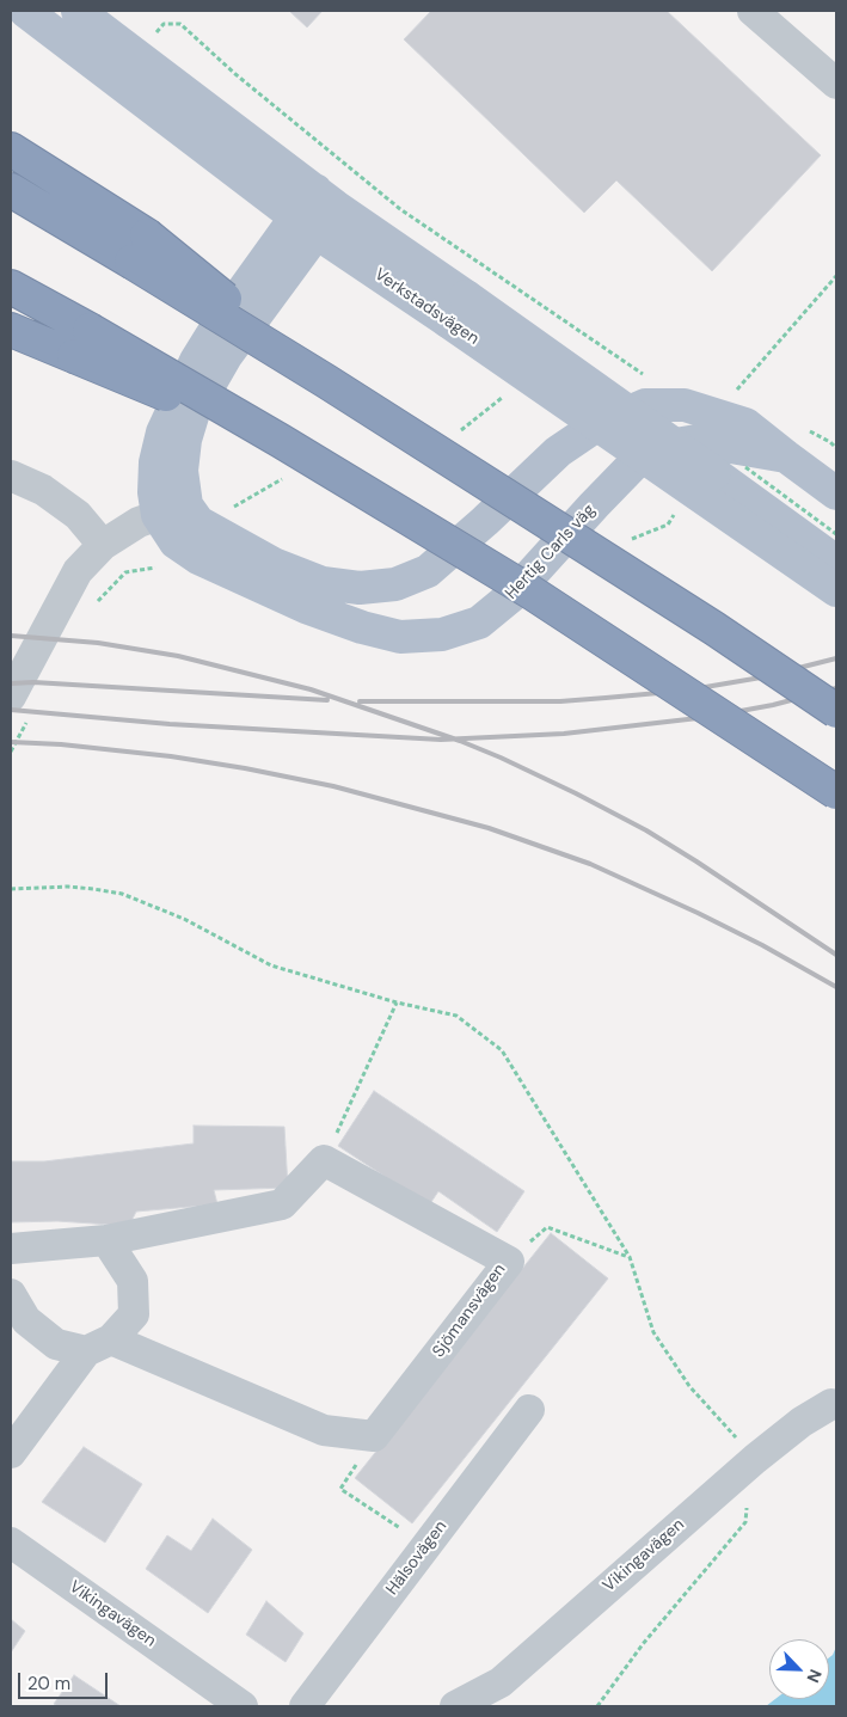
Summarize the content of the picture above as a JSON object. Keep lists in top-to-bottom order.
{
  "streets": {
    "main road": ["Verkstadsvägen", "Hertig Carls väg"],
    "street": ["Sjömansvägen", "Vikingavägen", "Hälsovägen"]
  },
  "crossings": [
    ["Verkstadsvägen", "Hertig Carls väg"]
  ],
  "scale_bar": "20 m",
  "north": "bottom right"
}
